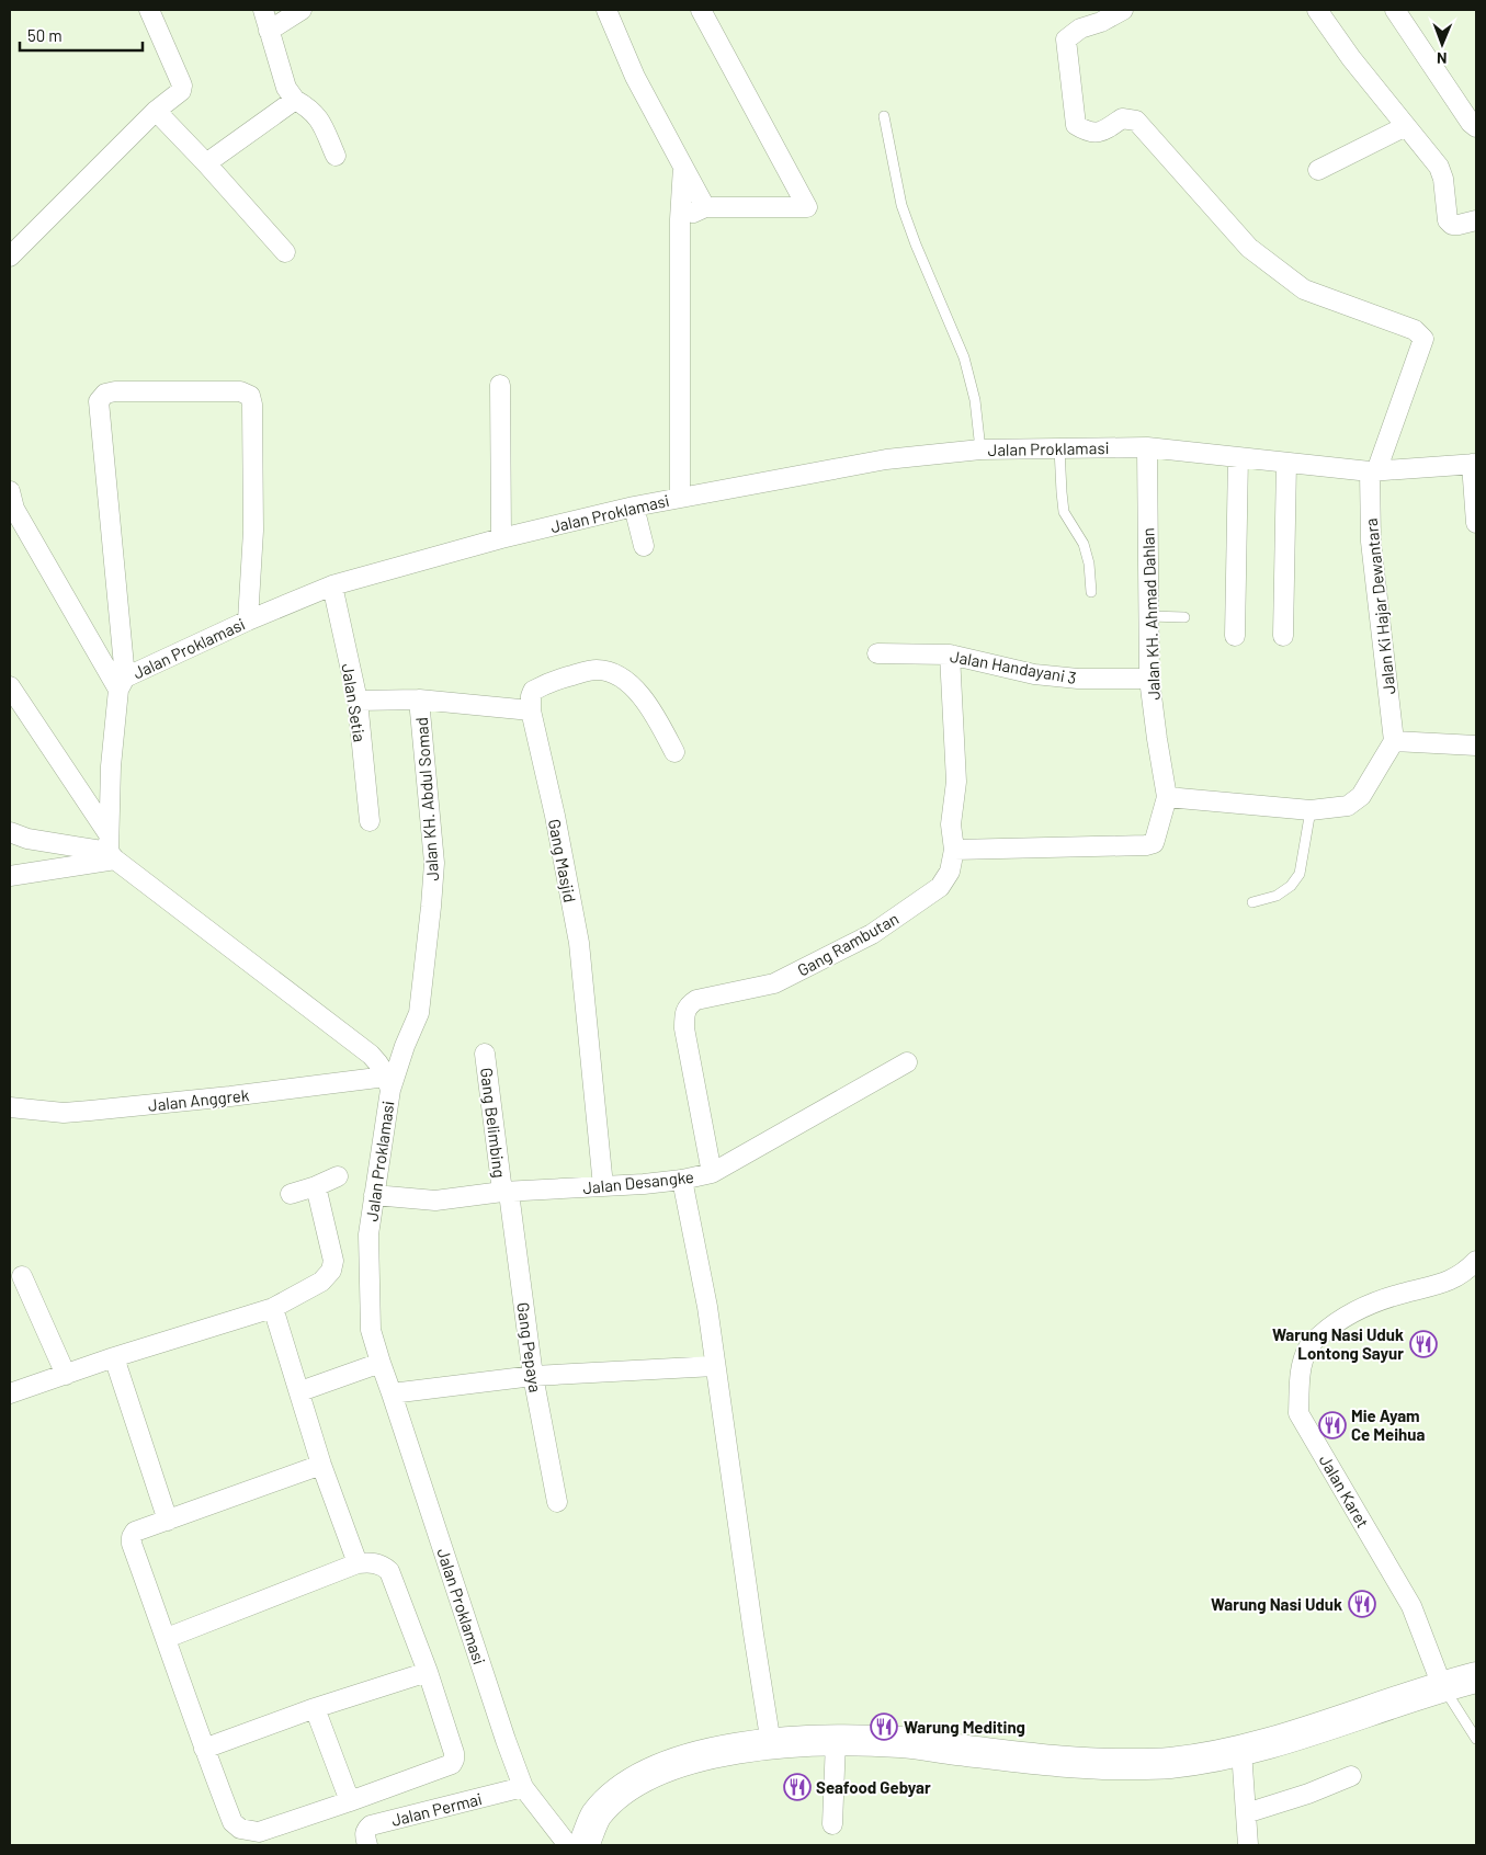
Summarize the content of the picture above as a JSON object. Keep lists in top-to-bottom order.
{
  "streets": {
    "street": [
      "Jalan Proklamasi",
      "Jalan Ki Hajar Dewantara",
      "Jalan KH. Ahmad Dahlan",
      "Jalan Handayani 3",
      "Jalan Setia",
      "Jalan KH. Abdul Somad",
      "Gang Masjid",
      "Gang Rambutan",
      "Jalan Anggrek",
      "Gang Belimbing",
      "Jalan Desangke",
      "Gang Pepaya",
      "Jalan Karet",
      "Jalan Permai"
    ]
  },
  "crossings": [
    ["Jalan Proklamasi", "Jalan Ki Hajar Dewantara"],
    ["Jalan Proklamasi", "Jalan KH. Ahmad Dahlan"],
    ["Jalan Proklamasi", "Jalan Setia"],
    ["Jalan Proklamasi", "Jalan KH. Abdul Somad"],
    ["Jalan Proklamasi", "Jalan Anggrek"],
    ["Jalan Proklamasi", "Jalan Desangke"],
    ["Jalan Proklamasi", "Jalan Permai"],
    ["Jalan KH. Ahmad Dahlan", "Jalan Handayani 3"],
    ["Jalan Handayani 3", "Gang Rambutan"],
    ["Jalan KH. Abdul Somad", "Jalan Anggrek"],
    ["Gang Masjid", "Jalan Desangke"],
    ["Gang Rambutan", "Jalan Desangke"],
    ["Gang Belimbing", "Jalan Desangke"],
    ["Gang Belimbing", "Gang Pepaya"],
    ["Jalan Desangke", "Gang Pepaya"]
  ],
  "places": {
    "restaurant": [
      "Warung Nasi Uduk Lontong Sayur",
      "Mie Ayam Ce Meihua",
      "Warung Nasi Uduk",
      "Warung Mediting",
      "Seafood Gebyar"
    ]
  },
  "scale_bar": "50 m",
  "north": "bottom"
}
